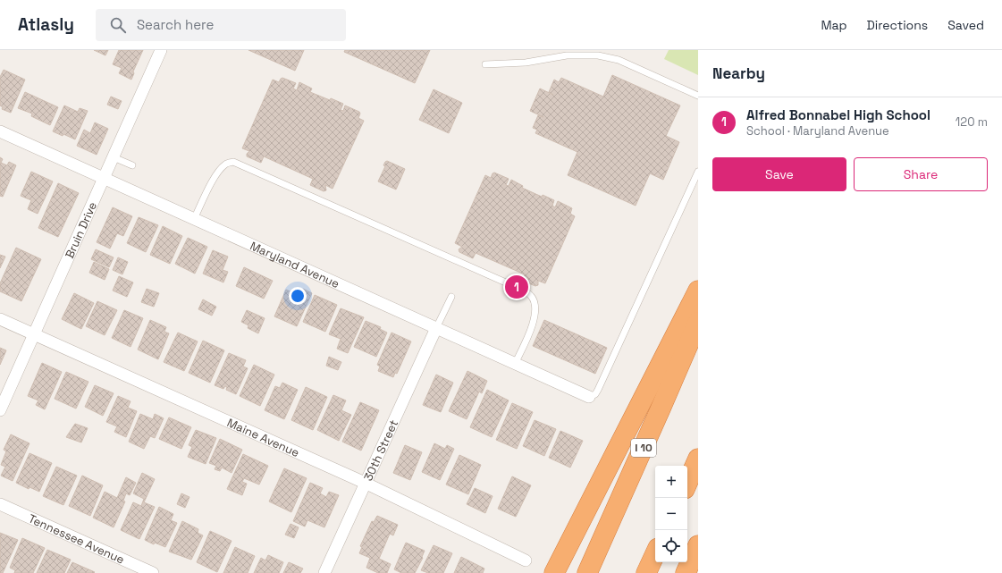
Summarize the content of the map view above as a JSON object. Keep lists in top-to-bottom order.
{
  "streets": {
    "highway": ["I 10"],
    "street": [
      "Bruin Drive",
      "Maryland Avenue",
      "Maine Avenue",
      "30th Street",
      "Tennessee Avenue"
    ]
  },
  "crossings": [
    ["Bruin Drive", "Maryland Avenue"],
    ["Bruin Drive", "Maine Avenue"],
    ["Maryland Avenue", "30th Street"],
    ["Maine Avenue", "30th Street"]
  ],
  "page": {
    "header": "Atlasly",
    "search": "Search here",
    "nav": ["Map", "Directions", "Saved"],
    "heading": "Nearby",
    "list": [
      {
        "mark": "1",
        "name": "Alfred Bonnabel High School",
        "note": "School · Maryland Avenue",
        "value": "120 m"
      }
    ],
    "buttons": ["Save", "Share"],
    "pins": "1",
    "map_buttons": ["+", "−"]
  }
}
